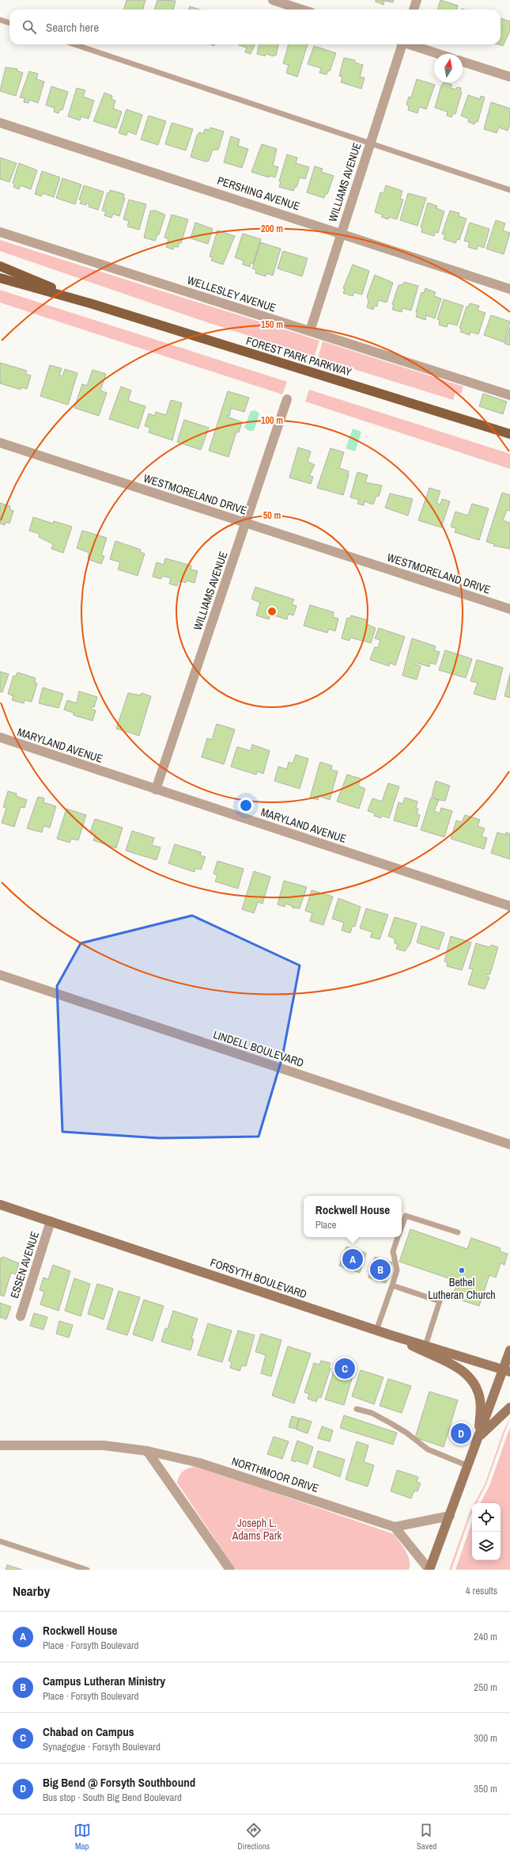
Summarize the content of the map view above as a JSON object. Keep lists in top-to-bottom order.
{
  "streets": {
    "main road": ["FOREST PARK PARKWAY", "FORSYTH BOULEVARD"],
    "street": [
      "WILLIAMS AVENUE",
      "PERSHING AVENUE",
      "WELLESLEY AVENUE",
      "WESTMORELAND DRIVE",
      "MARYLAND AVENUE",
      "LINDELL BOULEVARD",
      "ESSEN AVENUE",
      "NORTHMOOR DRIVE"
    ]
  },
  "crossings": [
    ["WILLIAMS AVENUE", "PERSHING AVENUE"],
    ["WILLIAMS AVENUE", "WELLESLEY AVENUE"],
    ["WILLIAMS AVENUE", "WESTMORELAND DRIVE"],
    ["WILLIAMS AVENUE", "MARYLAND AVENUE"],
    ["ESSEN AVENUE", "FORSYTH BOULEVARD"]
  ],
  "parks": ["Joseph L. Adams Park"],
  "places": ["Bethel Lutheran Church"],
  "north": "top",
  "page": {
    "search": "Search here",
    "popup": ["Rockwell House", "Place"],
    "pins": [
      "A",
      "B",
      "C",
      "D"
    ],
    "heading": ["Nearby", "4 results"],
    "list": [
      {
        "mark": "A",
        "name": "Rockwell House",
        "note": "Place · Forsyth Boulevard",
        "value": "240 m"
      },
      {
        "mark": "B",
        "name": "Campus Lutheran Ministry",
        "note": "Place · Forsyth Boulevard",
        "value": "250 m"
      },
      {
        "mark": "C",
        "name": "Chabad on Campus",
        "note": "Synagogue · Forsyth Boulevard",
        "value": "300 m"
      },
      {
        "mark": "D",
        "name": "Big Bend @ Forsyth Southbound",
        "note": "Bus stop · South Big Bend Boulevard",
        "value": "350 m"
      }
    ],
    "nav": ["Map", "Directions", "Saved"]
  },
  "rings": [
    "200 m",
    "150 m",
    "100 m",
    "50 m"
  ]
}
